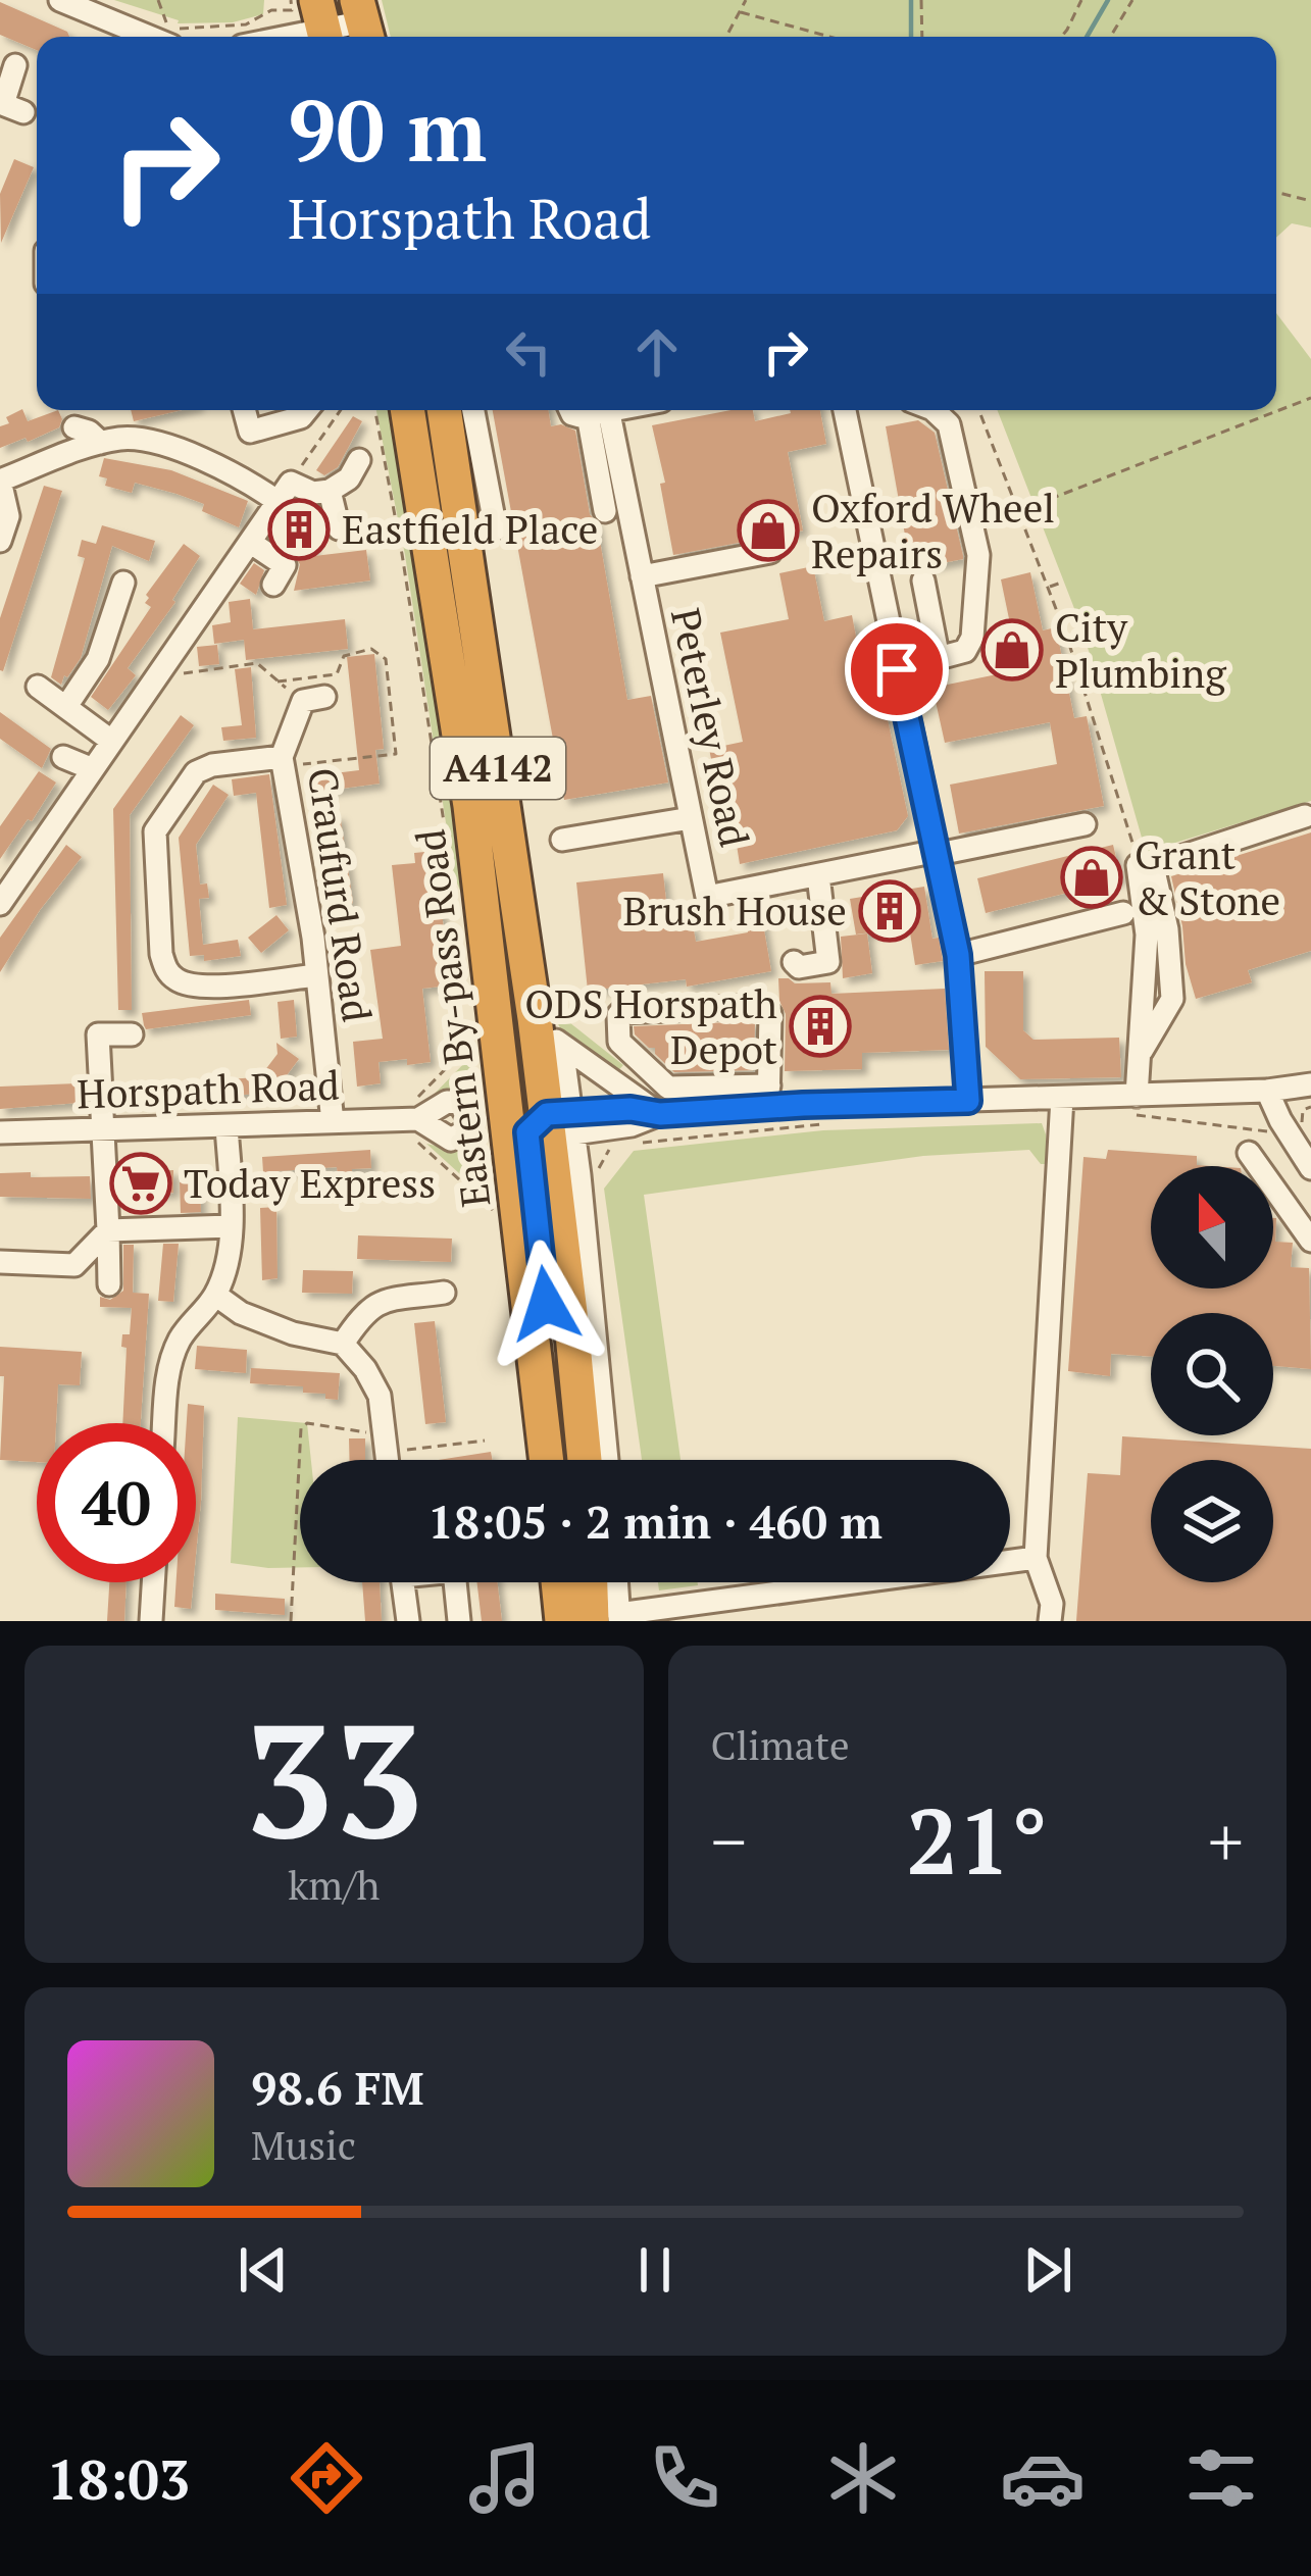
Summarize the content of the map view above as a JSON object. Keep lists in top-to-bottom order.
{
  "streets": {
    "highway": ["A4142", "Eastern By-pass Road"],
    "street": ["Peterley Road", "Craufurd Road", "Horspath Road"]
  },
  "crossings": [
    ["Craufurd Road", "Horspath Road"]
  ],
  "places": {
    "building": ["Eastfield Place", "Brush House", "ODS Horspath Depot"],
    "shop": ["Oxford Wheel Repairs", "City Plumbing", "Grant & Stone"],
    "supermarket": ["Today Express"]
  },
  "north": "top",
  "page": {
    "turn": ["90 m", "Horspath Road"],
    "limit": "40",
    "trip": "18:05 · 2 min · 460 m",
    "tile": [
      ["33", "km/h"],
      "Climate"
    ],
    "heat": ["−", "21°", "+"],
    "song": ["98.6 FM", "Music"],
    "tabs": "18:03"
  }
}
